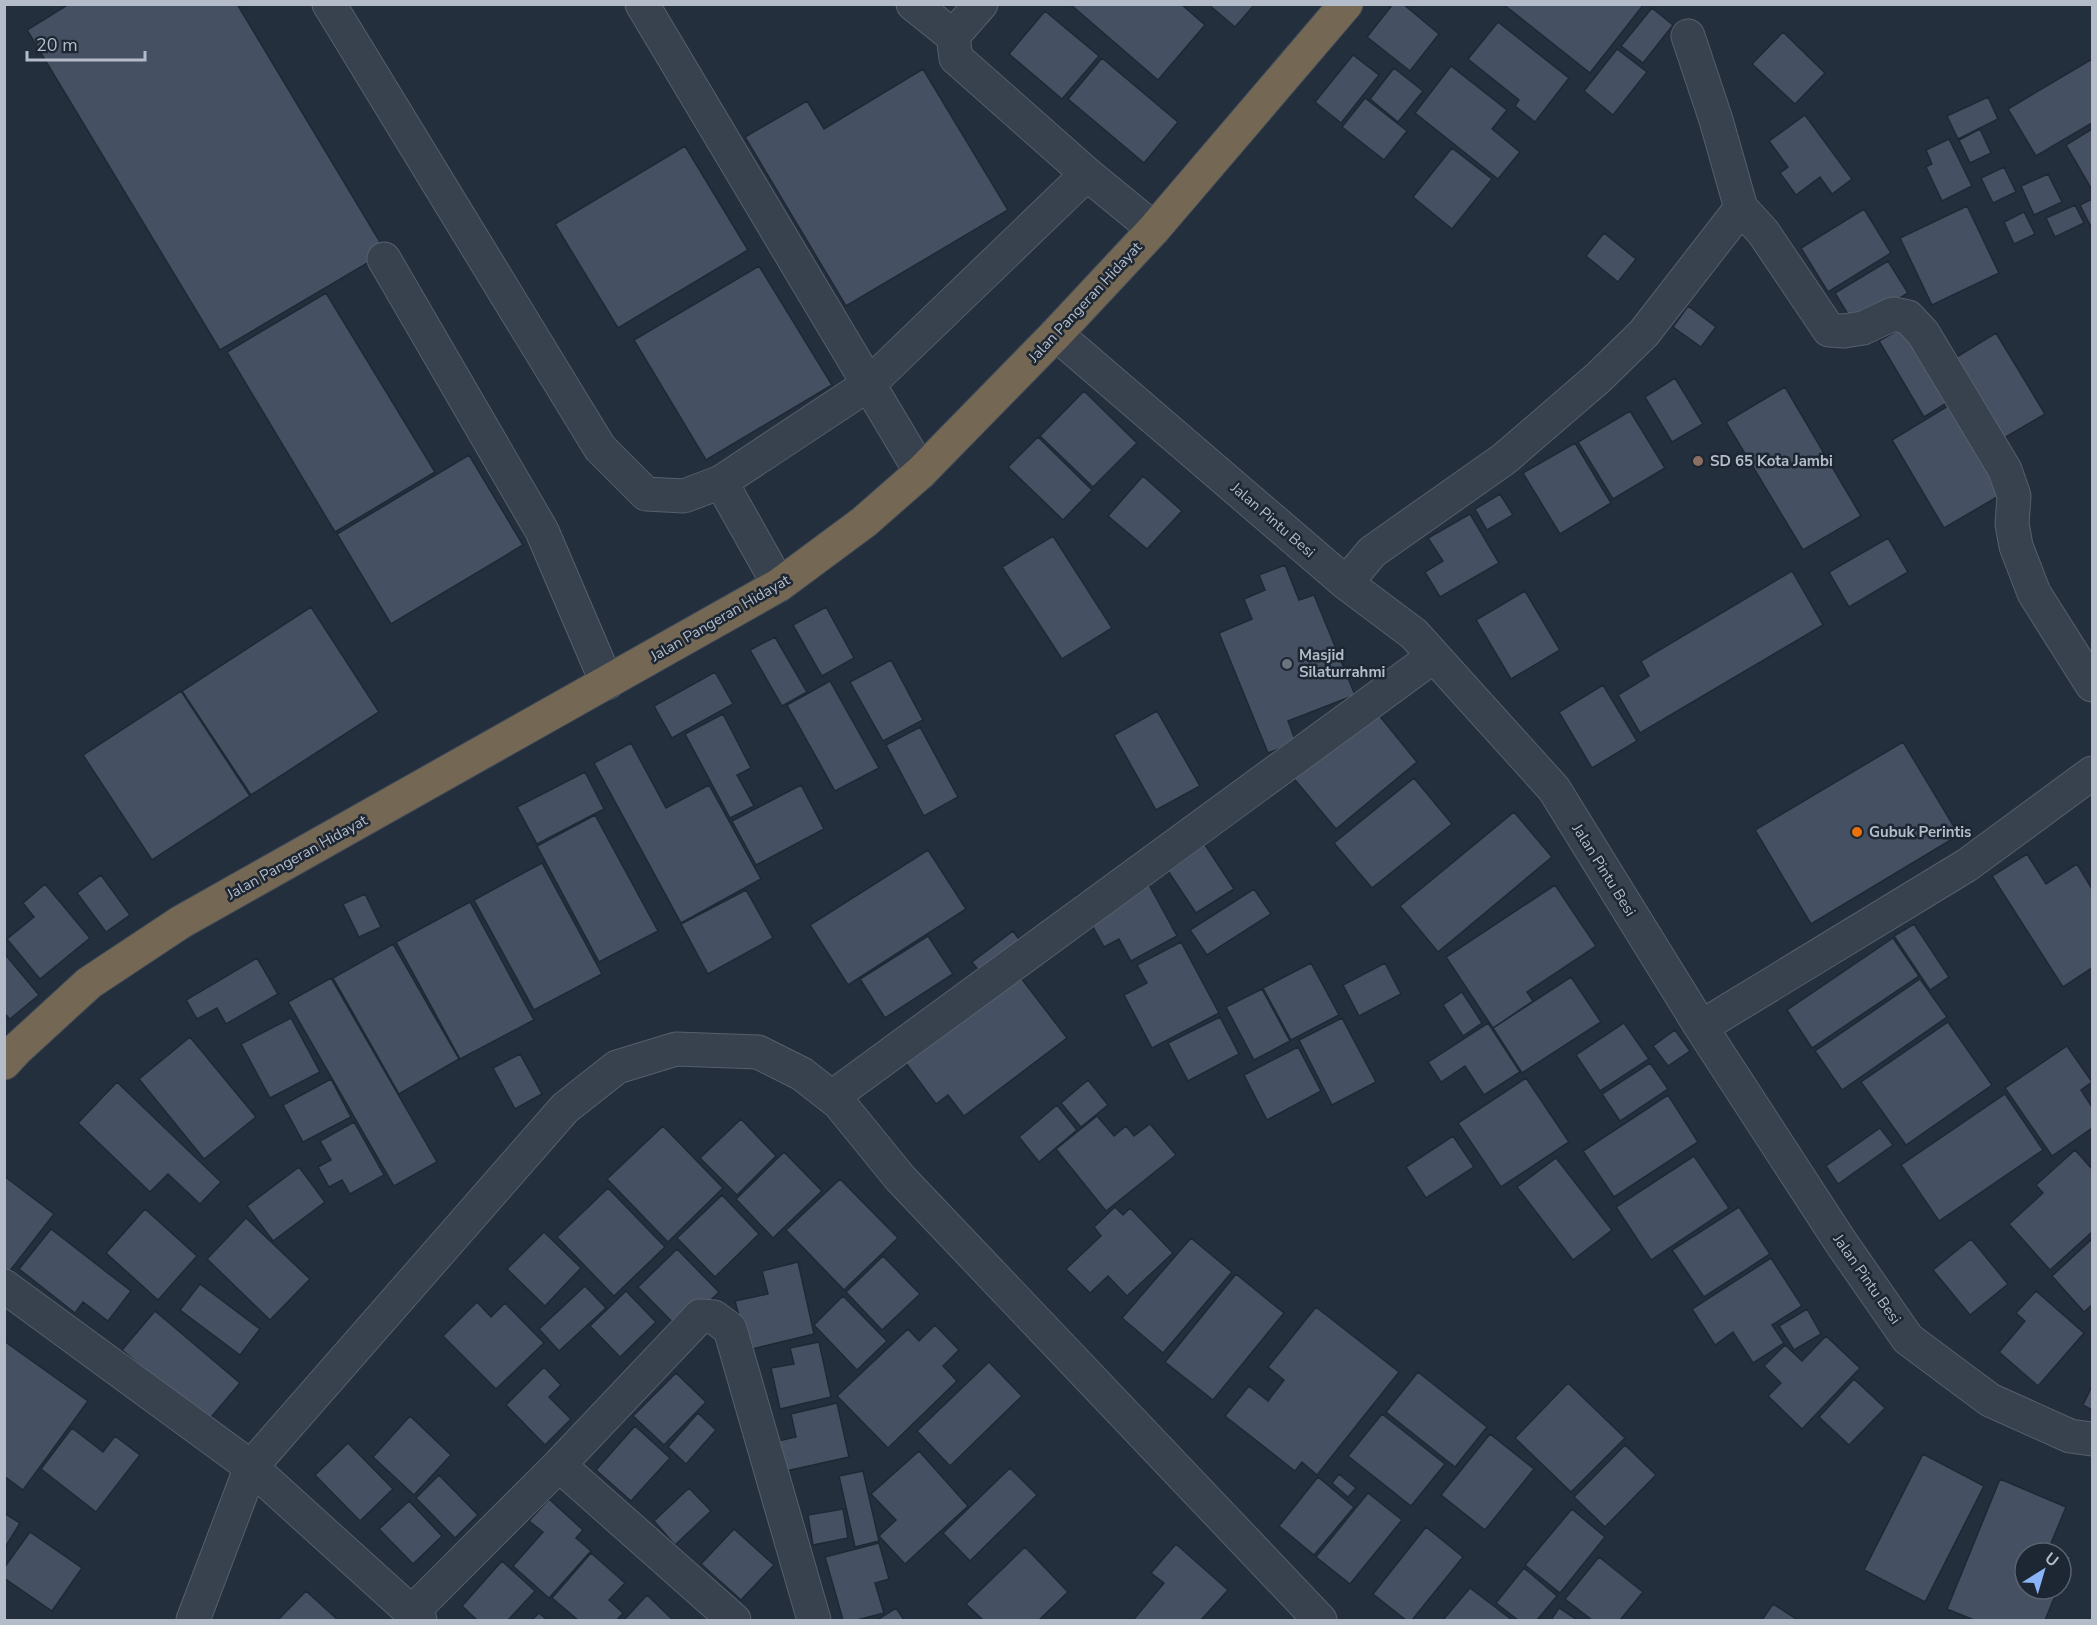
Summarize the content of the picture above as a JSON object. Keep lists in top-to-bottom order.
{
  "streets": {
    "highway": ["Jalan Pangeran Hidayat"],
    "street": ["Jalan Pintu Besi"]
  },
  "crossings": [
    ["Jalan Pangeran Hidayat", "Jalan Pintu Besi"]
  ],
  "places": ["SD 65 Kota Jambi", "Masjid Silaturrahmi", "Gubuk Perintis"],
  "scale_bar": "20 m",
  "north": "top right"
}
